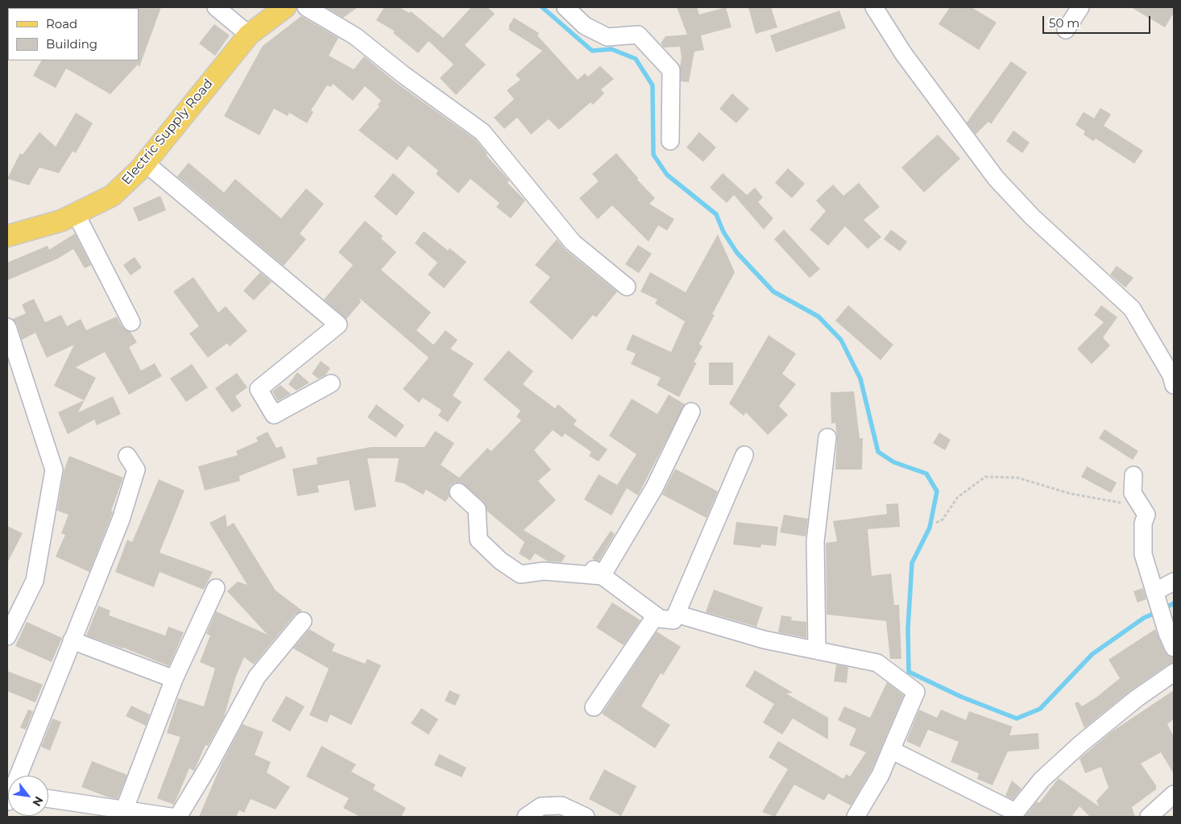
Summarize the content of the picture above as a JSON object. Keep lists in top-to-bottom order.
{
  "streets": {
    "main road": ["Electric Supply Road"]
  },
  "legend": ["Road", "Building"],
  "scale_bar": "50 m",
  "north": "bottom right"
}
